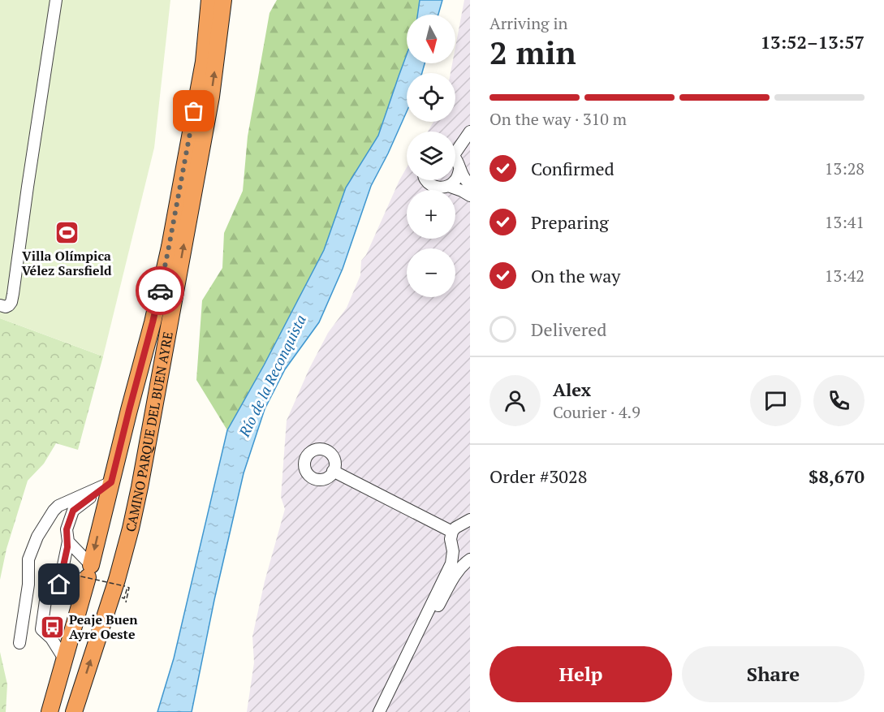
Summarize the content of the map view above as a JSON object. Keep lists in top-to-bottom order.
{
  "streets": {
    "highway": ["CAMINO PARQUE DEL BUEN AYRE"]
  },
  "water": ["Río de la Reconquista"],
  "places": {
    "sports": ["Villa Olímpica Vélez Sarsfield"],
    "bus stop": ["Peaje Buen Ayre Oeste"]
  },
  "north": "bottom",
  "page": {
    "heading": ["2 min", "Arriving in", "13:52–13:57"],
    "panel": [
      "Alex",
      "Courier · 4.9",
      "Order #3028",
      "$8,670"
    ],
    "map_buttons": ["+", "−"],
    "bar": "On the way · 310 m",
    "list": [
      ["Confirmed", "13:28"],
      ["Preparing", "13:41"],
      ["On the way", "13:42"],
      "Delivered"
    ],
    "buttons": ["Help", "Share"]
  }
}
